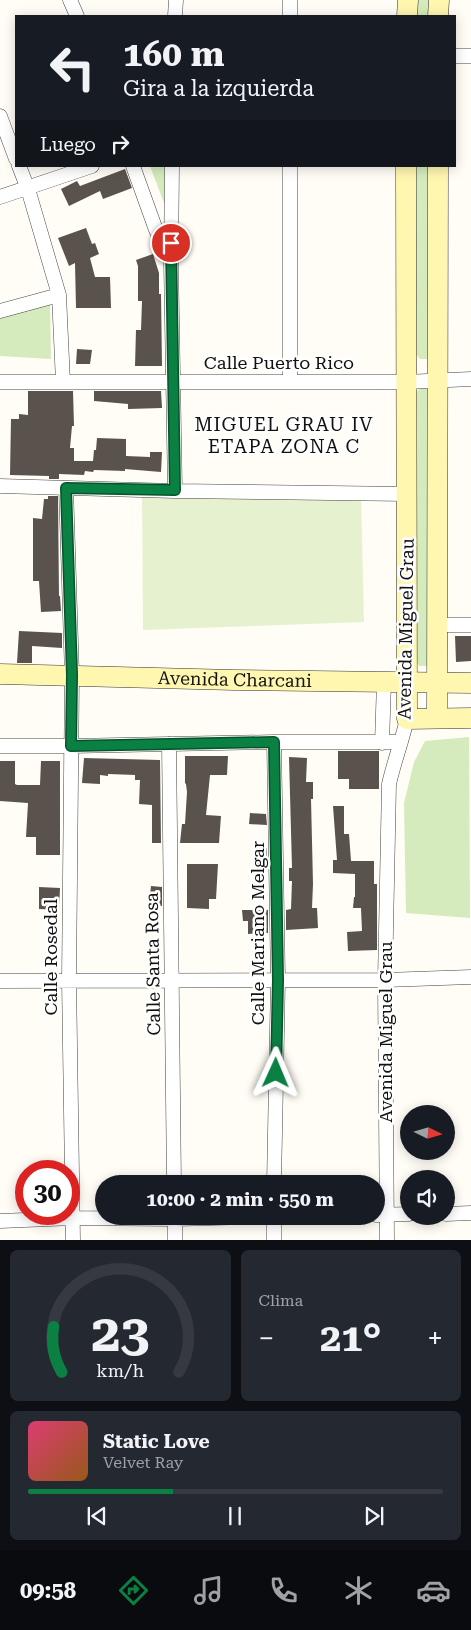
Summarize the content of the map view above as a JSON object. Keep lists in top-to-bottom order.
{
  "streets": {
    "street": [
      "Calle Puerto Rico",
      "Avenida Miguel Grau",
      "Avenida Charcani",
      "Calle Mariano Melgar",
      "Calle Rosedal",
      "Calle Santa Rosa"
    ]
  },
  "crossings": [
    ["Calle Puerto Rico", "Avenida Miguel Grau"],
    ["Avenida Miguel Grau", "Avenida Charcani"],
    ["Avenida Charcani", "Calle Rosedal"]
  ],
  "districts": ["MIGUEL GRAU IV ETAPA ZONA C"],
  "north": "right",
  "page": {
    "turn": ["160 m", "Gira a la izquierda"],
    "then": "Luego",
    "limit": "30",
    "trip": "10:00 · 2 min · 550 m",
    "tile": "Clima",
    "heat": ["−", "21°", "+"],
    "song": ["Static Love", "Velvet Ray"],
    "tabs": "09:58",
    "gauge": ["23", "km/h"]
  }
}
